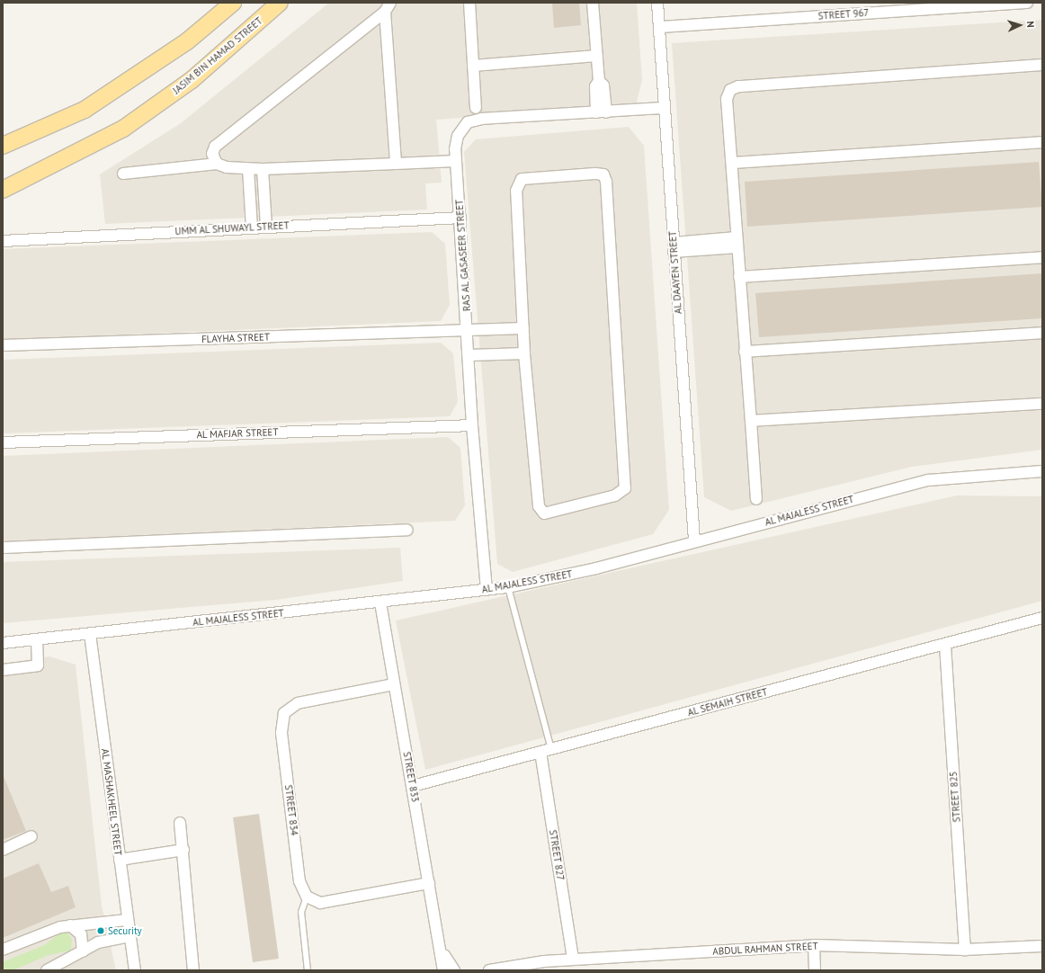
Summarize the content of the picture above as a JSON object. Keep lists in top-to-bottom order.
{
  "streets": {
    "main road": ["JASIM BIN HAMAD STREET"],
    "street": [
      "STREET 967",
      "UMM AL SHUWAYL STREET",
      "RAS AL GASASEER STREET",
      "AL DAAYEN STREET",
      "FLAYHA STREET",
      "AL MAFJAR STREET",
      "AL MAJALESS STREET",
      "AL SEMAIH STREET",
      "STREET 833",
      "STREET 825",
      "AL MASHAKHEEL STREET",
      "STREET 834",
      "STREET 827",
      "ABDUL RAHMAN STREET"
    ]
  },
  "crossings": [
    ["STREET 967", "AL DAAYEN STREET"],
    ["UMM AL SHUWAYL STREET", "RAS AL GASASEER STREET"],
    ["RAS AL GASASEER STREET", "AL DAAYEN STREET"],
    ["RAS AL GASASEER STREET", "FLAYHA STREET"],
    ["RAS AL GASASEER STREET", "AL MAFJAR STREET"],
    ["RAS AL GASASEER STREET", "AL MAJALESS STREET"],
    ["AL DAAYEN STREET", "AL MAJALESS STREET"],
    ["AL MAJALESS STREET", "STREET 833"],
    ["AL MAJALESS STREET", "AL MASHAKHEEL STREET"],
    ["AL SEMAIH STREET", "STREET 833"],
    ["AL SEMAIH STREET", "STREET 825"],
    ["AL SEMAIH STREET", "STREET 827"],
    ["STREET 833", "STREET 834"],
    ["STREET 825", "ABDUL RAHMAN STREET"],
    ["STREET 827", "ABDUL RAHMAN STREET"]
  ],
  "places": ["Security"],
  "north": "right"
}
